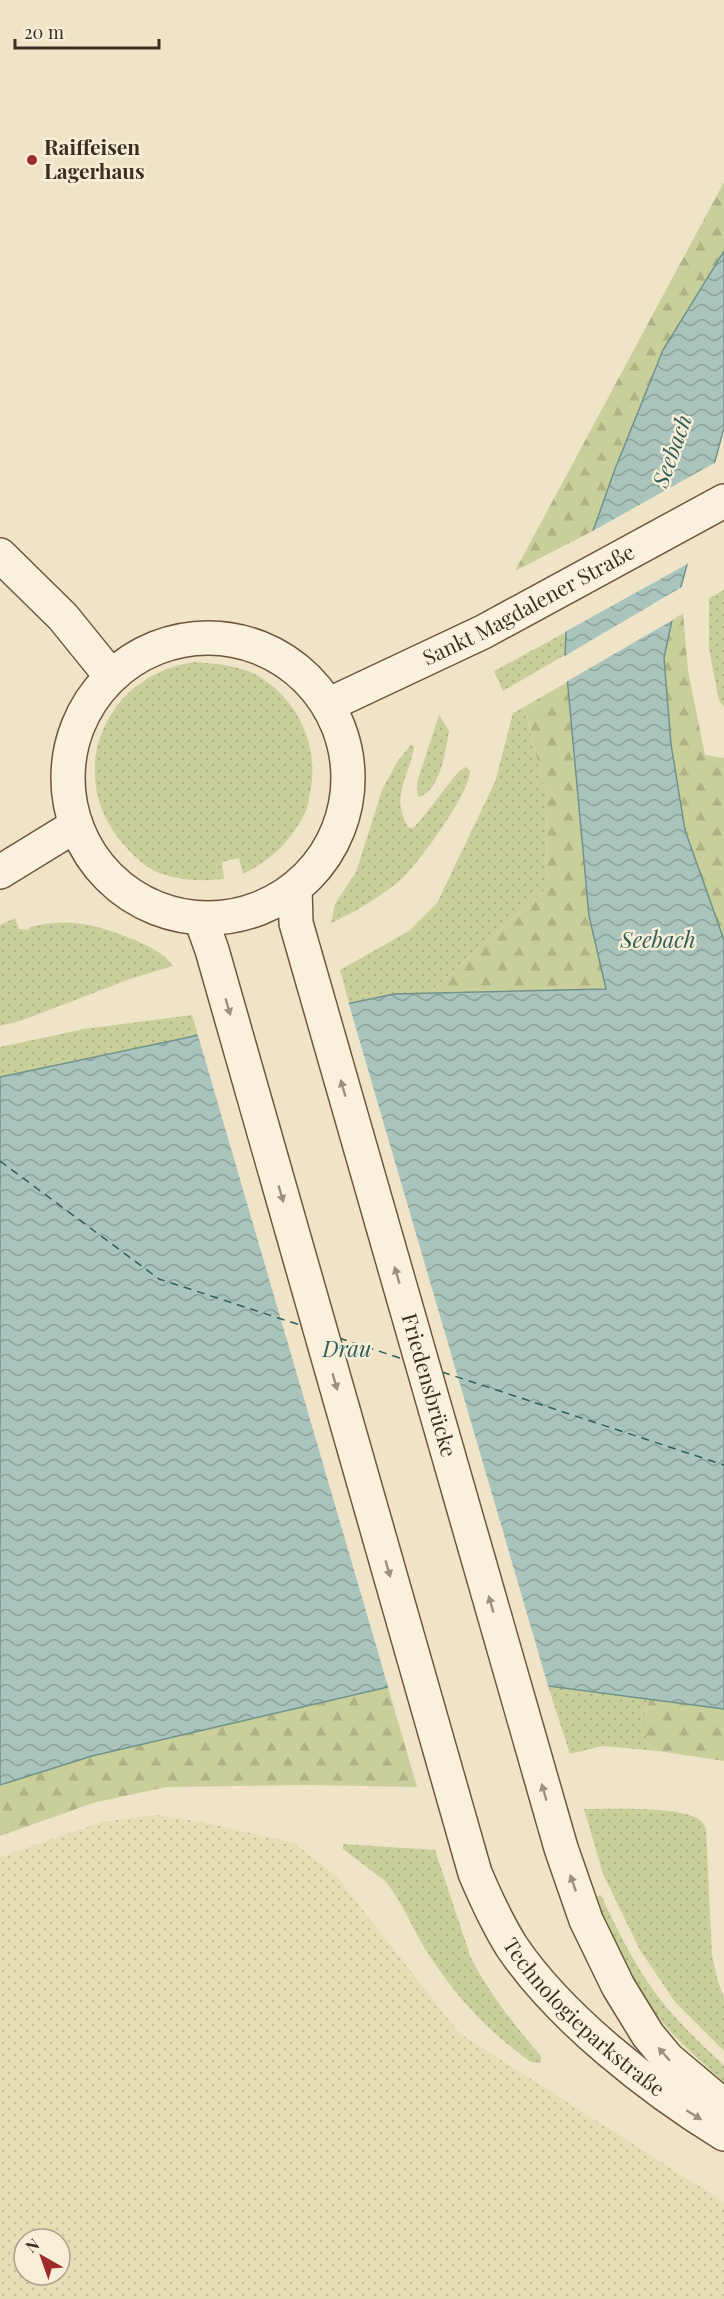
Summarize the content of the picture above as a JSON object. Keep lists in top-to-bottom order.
{
  "streets": {
    "street": ["Sankt Magdalener Straße", "Friedensbrücke", "Technologieparkstraße"]
  },
  "crossings": [
    ["Friedensbrücke", "Technologieparkstraße"]
  ],
  "one_way": ["Friedensbrücke"],
  "water": ["Seebach", "Drau"],
  "places": ["Raiffeisen Lagerhaus"],
  "scale_bar": "20 m",
  "north": "top left"
}
